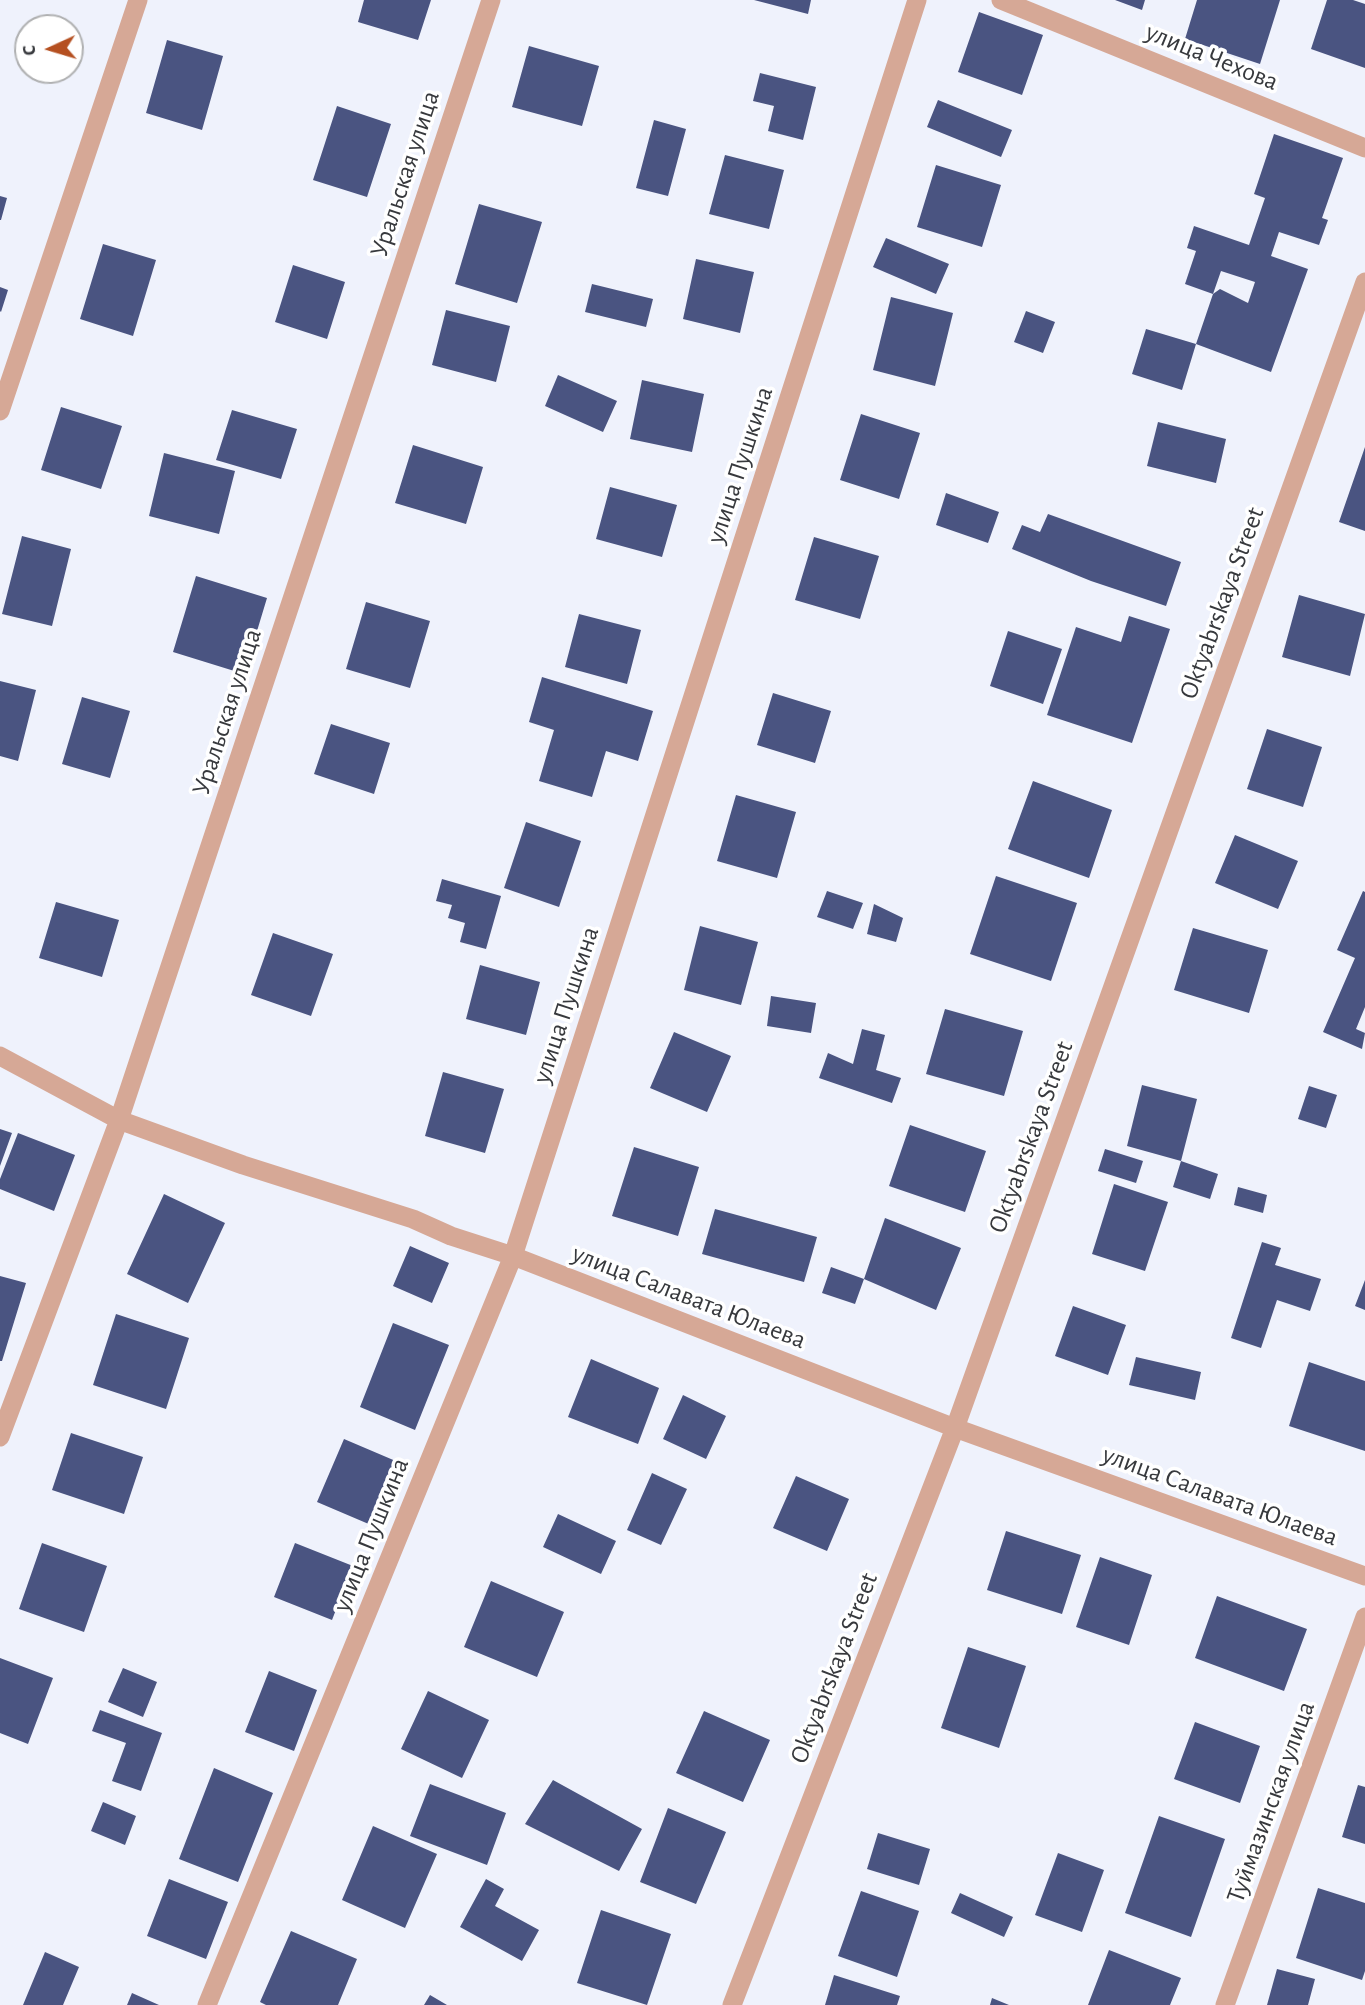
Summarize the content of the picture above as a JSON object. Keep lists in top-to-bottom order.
{
  "streets": {
    "street": [
      "улица Чехова",
      "Уральская улица",
      "улица Пушкина",
      "Oktyabrskaya Street",
      "улица Салавата Юлаева",
      "Туймазинская улица"
    ]
  },
  "crossings": [
    ["Уральская улица", "улица Салавата Юлаева"],
    ["улица Пушкина", "улица Салавата Юлаева"],
    ["Oktyabrskaya Street", "улица Салавата Юлаева"]
  ],
  "north": "left"
}
